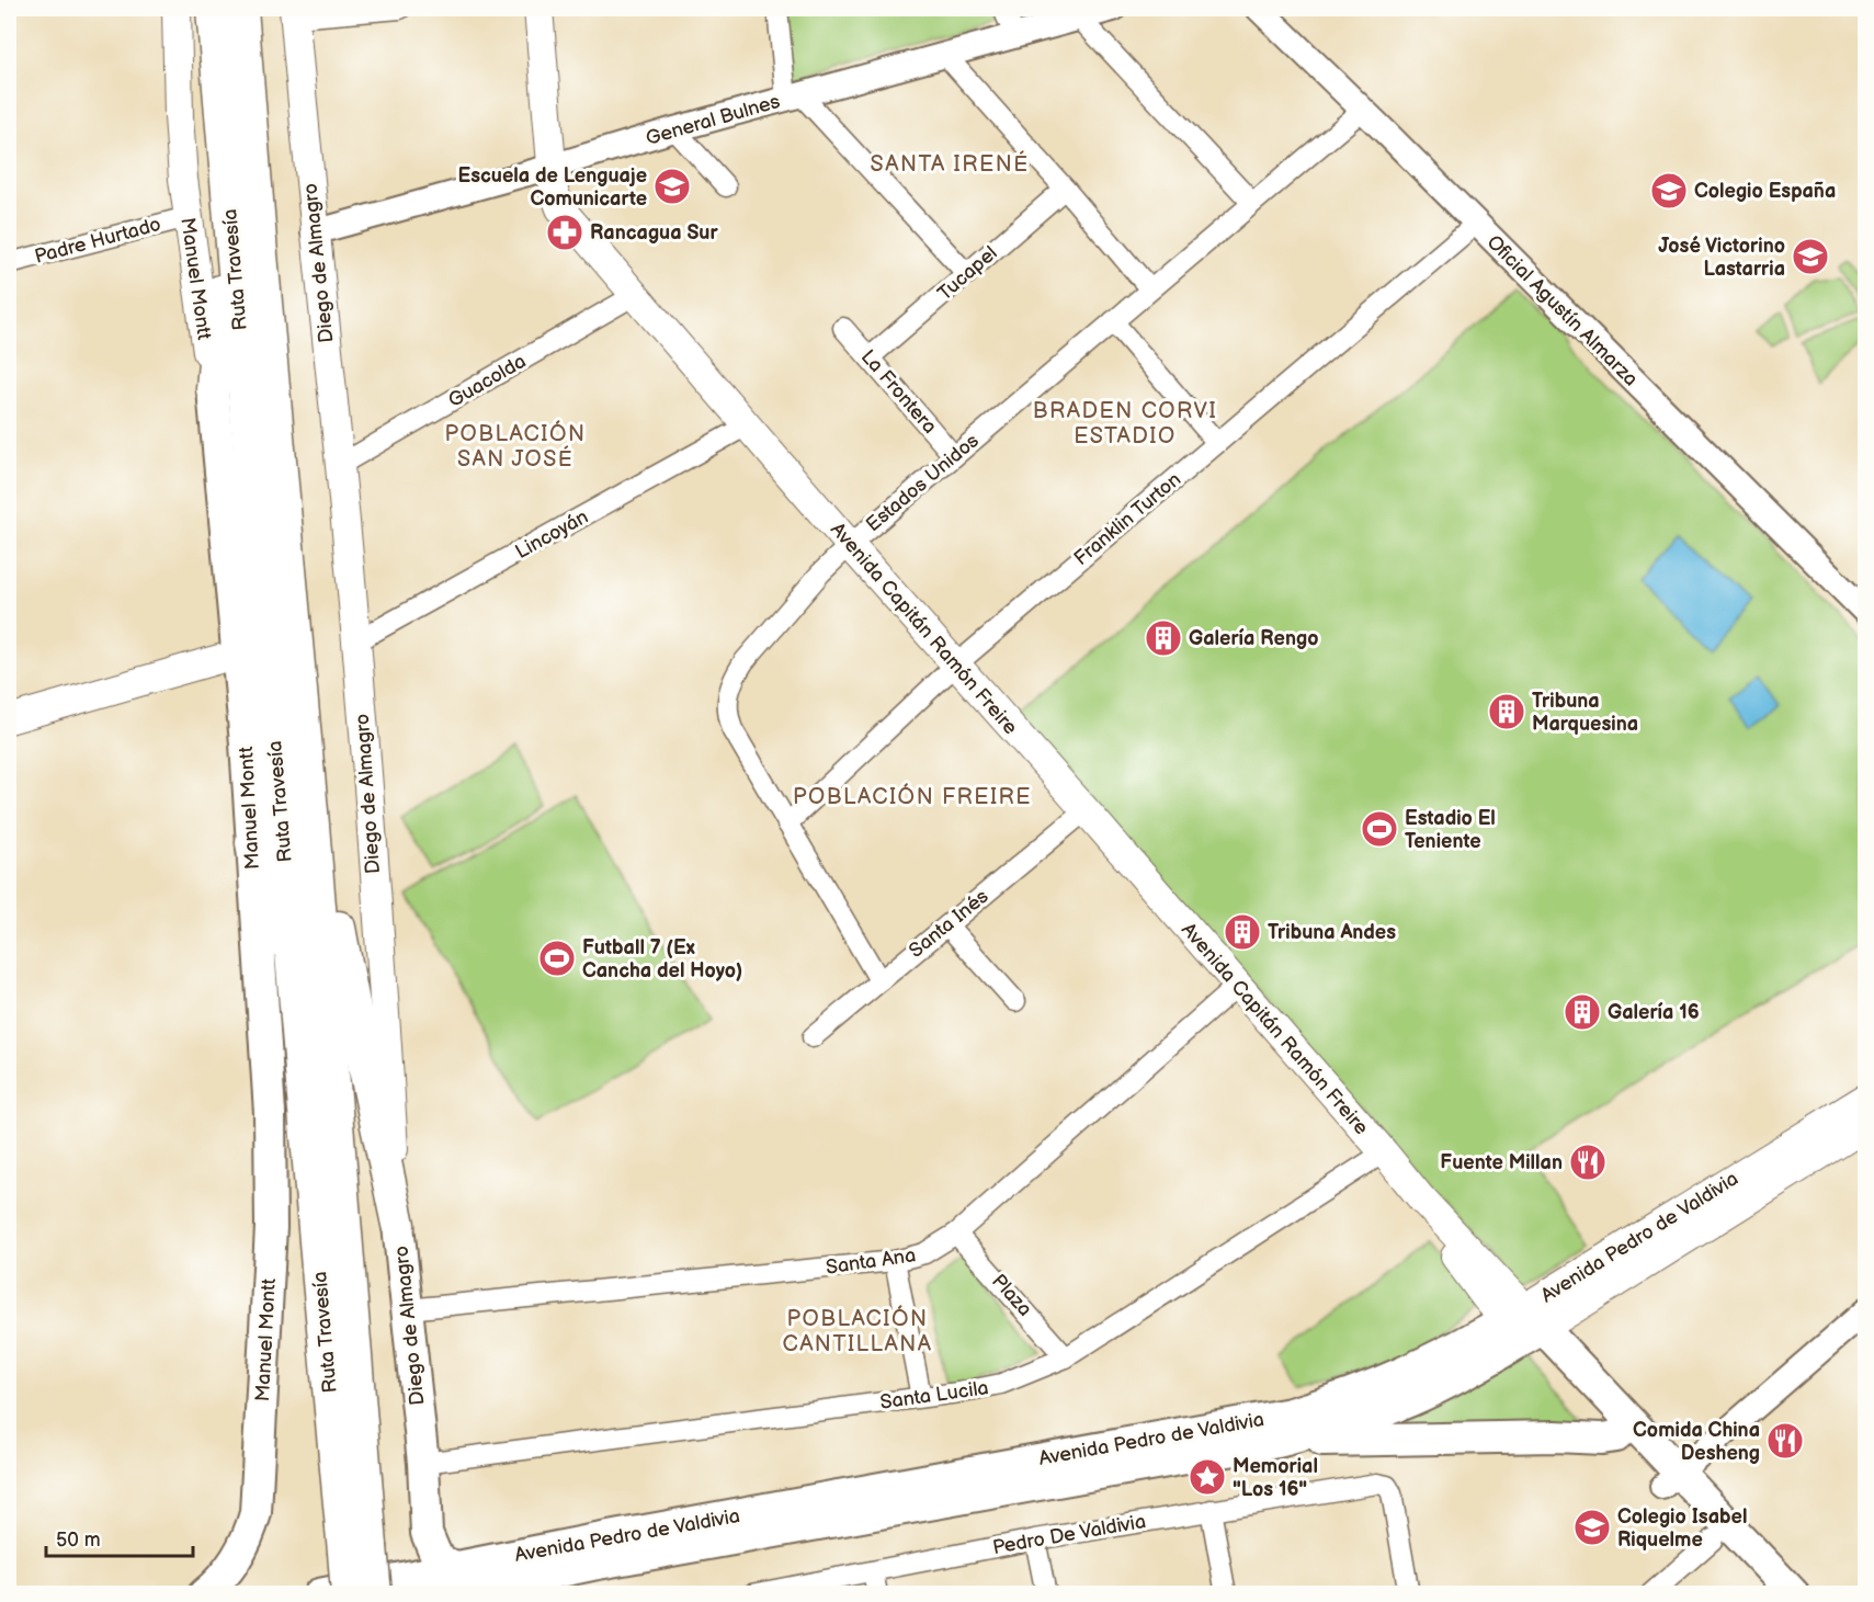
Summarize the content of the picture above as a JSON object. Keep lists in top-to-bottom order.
{
  "streets": {
    "highway": ["Ruta Travesía"],
    "main road": [
      "Diego de Almagro",
      "Manuel Montt",
      "Avenida Capitán Ramón Freire",
      "Avenida Pedro de Valdivia"
    ],
    "street": [
      "General Bulnes",
      "Padre Hurtado",
      "Tucapel",
      "Oficial Agustín Almarza",
      "Guacolda",
      "La Frontera",
      "Estados Unidos",
      "Franklin Turton",
      "Lincoyán",
      "Santa Inés",
      "Santa Ana",
      "Plaza",
      "Santa Lucila",
      "Pedro De Valdivia"
    ]
  },
  "crossings": [
    ["General Bulnes", "Diego de Almagro"],
    ["General Bulnes", "Avenida Capitán Ramón Freire"],
    ["Padre Hurtado", "Manuel Montt"],
    ["Diego de Almagro", "Guacolda"],
    ["Diego de Almagro", "Lincoyán"],
    ["Diego de Almagro", "Avenida Pedro de Valdivia"],
    ["Diego de Almagro", "Santa Ana"],
    ["Diego de Almagro", "Santa Lucila"],
    ["Ruta Travesía", "Avenida Pedro de Valdivia"],
    ["Tucapel", "La Frontera"],
    ["Oficial Agustín Almarza", "Estados Unidos"],
    ["Oficial Agustín Almarza", "Franklin Turton"],
    ["Guacolda", "Avenida Capitán Ramón Freire"],
    ["La Frontera", "Estados Unidos"],
    ["Estados Unidos", "Franklin Turton"],
    ["Estados Unidos", "Avenida Capitán Ramón Freire"],
    ["Estados Unidos", "Santa Inés"],
    ["Franklin Turton", "Avenida Capitán Ramón Freire"],
    ["Lincoyán", "Avenida Capitán Ramón Freire"],
    ["Avenida Capitán Ramón Freire", "Santa Inés"],
    ["Avenida Capitán Ramón Freire", "Avenida Pedro de Valdivia"],
    ["Avenida Capitán Ramón Freire", "Santa Ana"],
    ["Avenida Capitán Ramón Freire", "Santa Lucila"],
    ["Santa Ana", "Plaza"],
    ["Plaza", "Santa Lucila"]
  ],
  "districts": [
    "SANTA IRENÉ",
    "BRADEN CORVI ESTADIO",
    "POBLACIÓN SAN JOSÉ",
    "POBLACIÓN FREIRE",
    "POBLACIÓN CANTILLANA"
  ],
  "places": {
    "school or university": [
      "Escuela de Lenguaje Comunicarte",
      "Colegio España",
      "José Victorino Lastarria",
      "Colegio Isabel Riquelme"
    ],
    "pharmacy": ["Rancagua Sur"],
    "building": [
      "Galería Rengo",
      "Tribuna Marquesina",
      "Tribuna Andes",
      "Galería 16"
    ],
    "sports": ["Estadio El Teniente", "Futball 7 (Ex Cancha del Hoyo)"],
    "restaurant": ["Fuente Millan", "Comida China Desheng"],
    "place": ["Memorial \"Los 16\""]
  },
  "scale_bar": "50 m"
}
